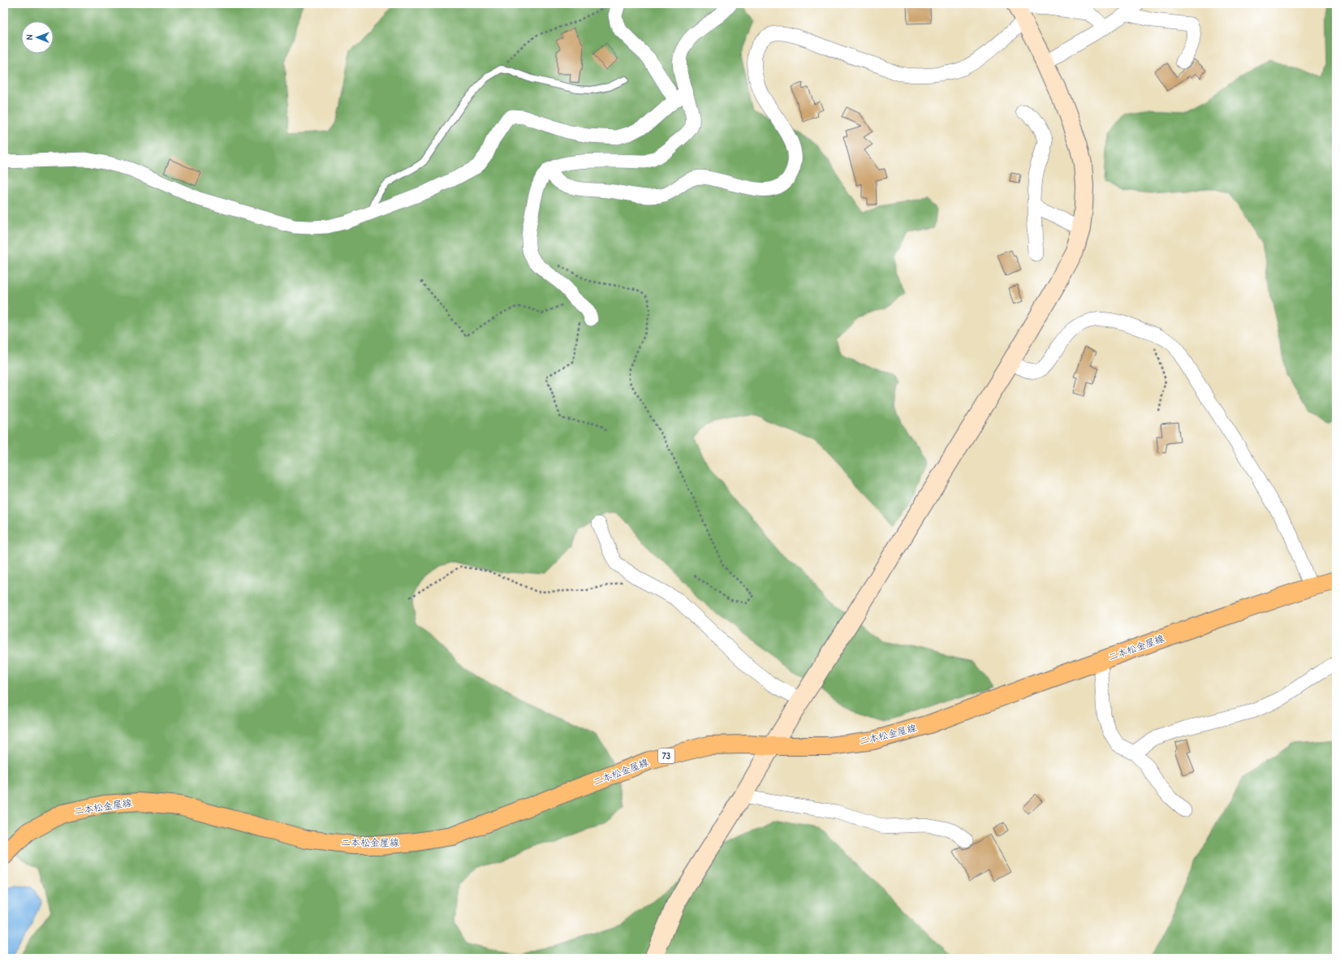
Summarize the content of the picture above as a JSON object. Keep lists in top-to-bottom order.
{
  "streets": {
    "main road": ["二本松金屋線", "73"]
  },
  "north": "left"
}
